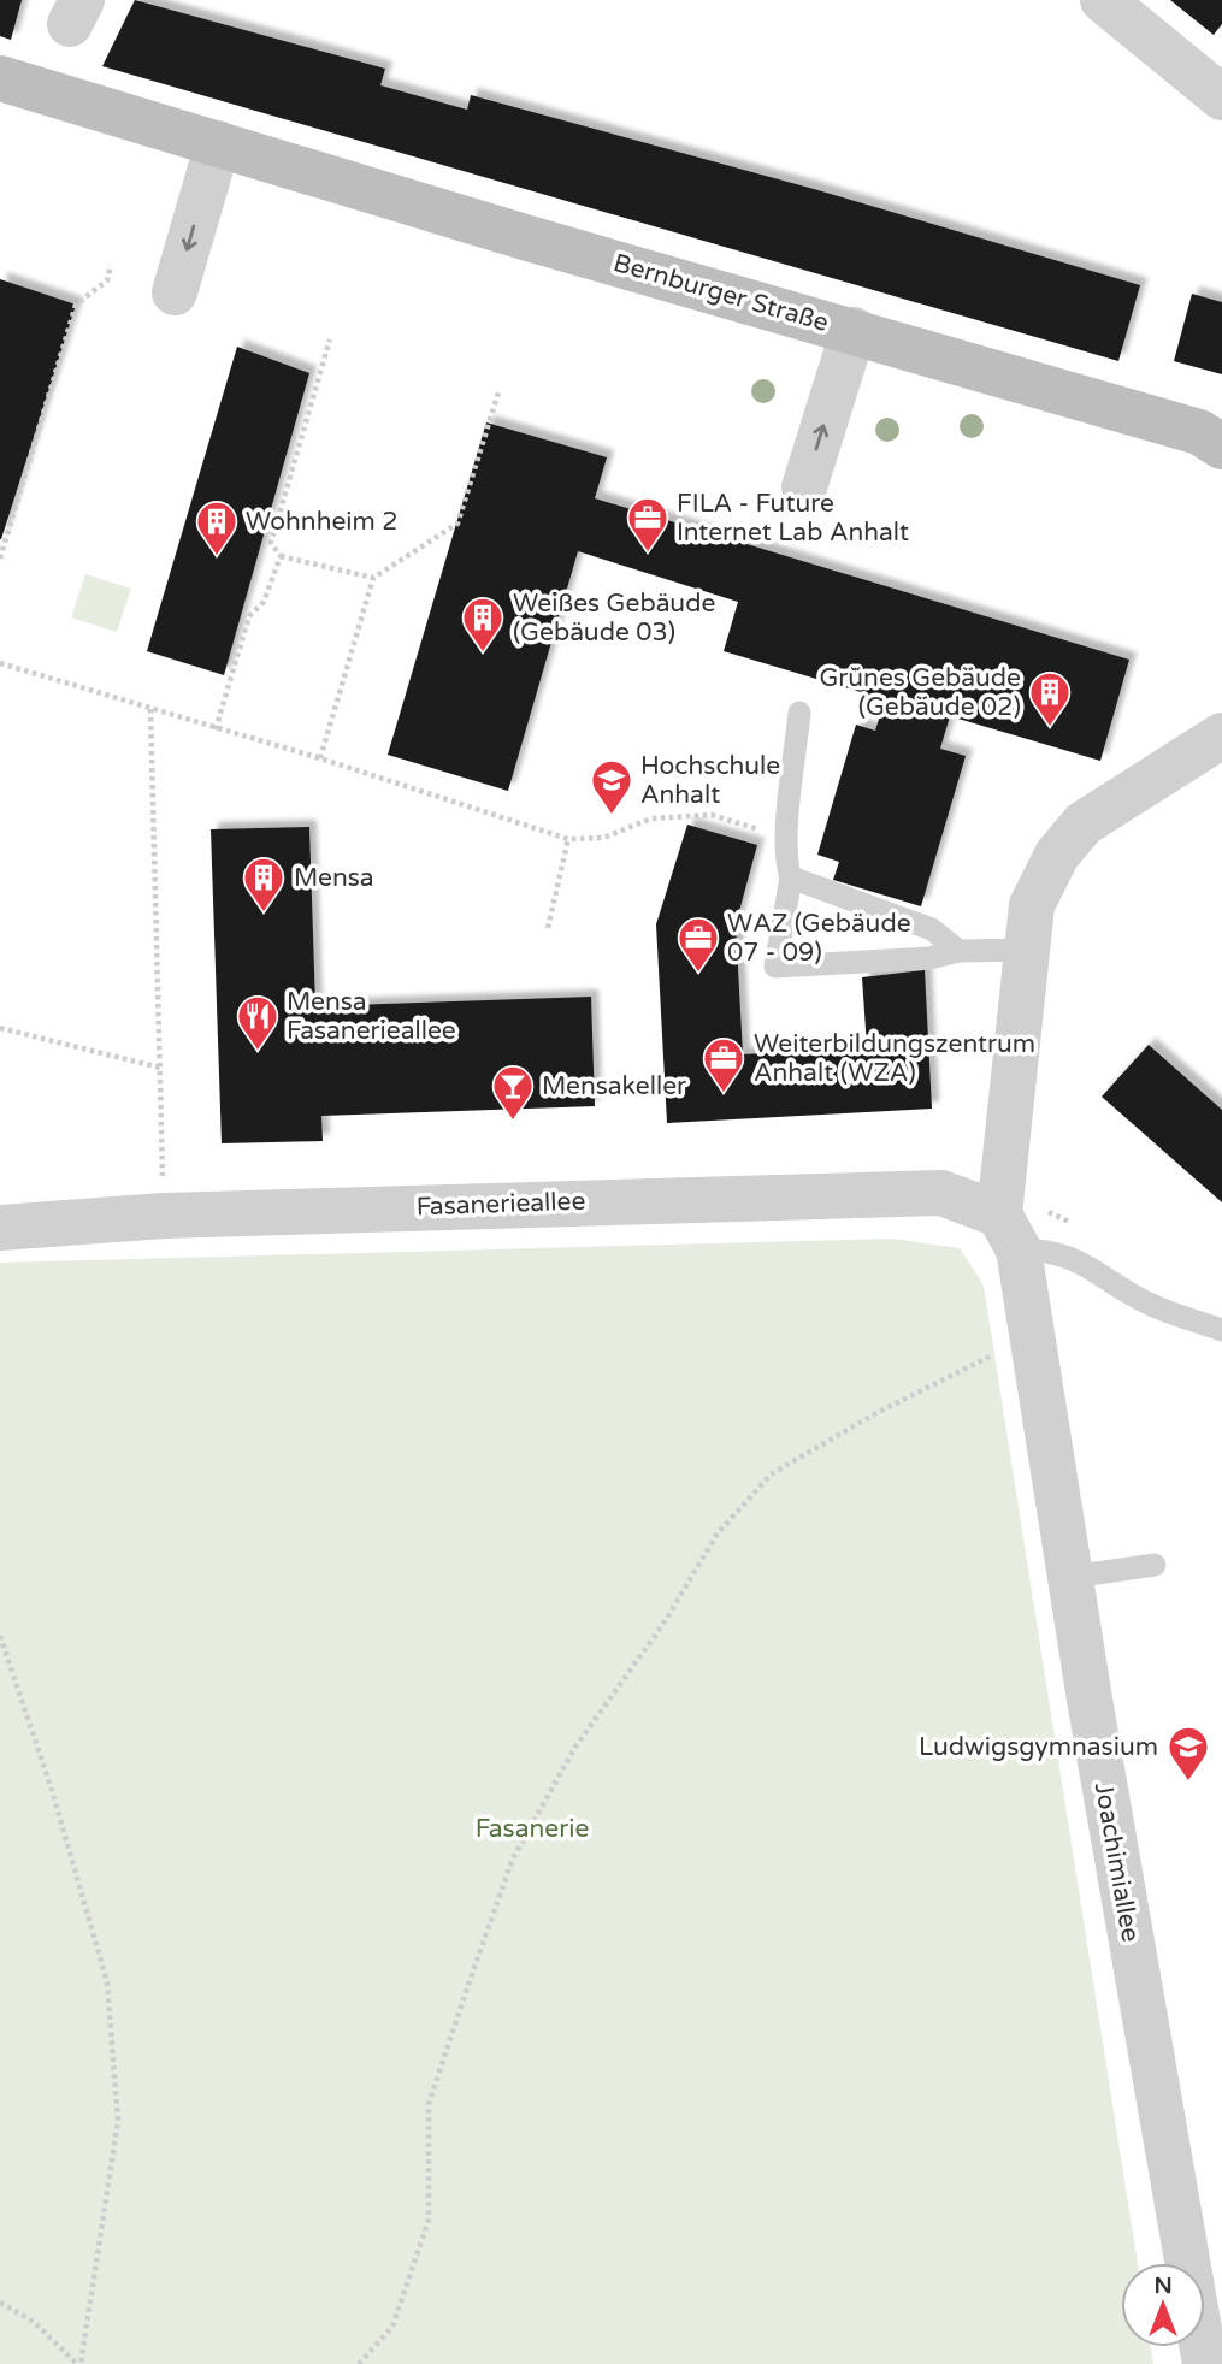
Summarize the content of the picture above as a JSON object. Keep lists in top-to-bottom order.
{
  "streets": {
    "main road": ["Bernburger Straße"],
    "street": ["Fasanerieallee", "Joachimiallee"]
  },
  "crossings": [
    ["Fasanerieallee", "Joachimiallee"]
  ],
  "parks": ["Fasanerie"],
  "places": {
    "office": ["FILA - Future Internet Lab Anhalt", "WAZ (Gebäude 07 - 09)", "Weiterbildungszentrum Anhalt (WZA)"],
    "building": [
      "Wohnheim 2",
      "Weißes Gebäude (Gebäude 03)",
      "Grünes Gebäude (Gebäude 02)",
      "Mensa"
    ],
    "school or university": ["Hochschule Anhalt", "Ludwigsgymnasium"],
    "restaurant": ["Mensa Fasanerieallee"],
    "bar": ["Mensakeller"]
  },
  "north": "top"
}
